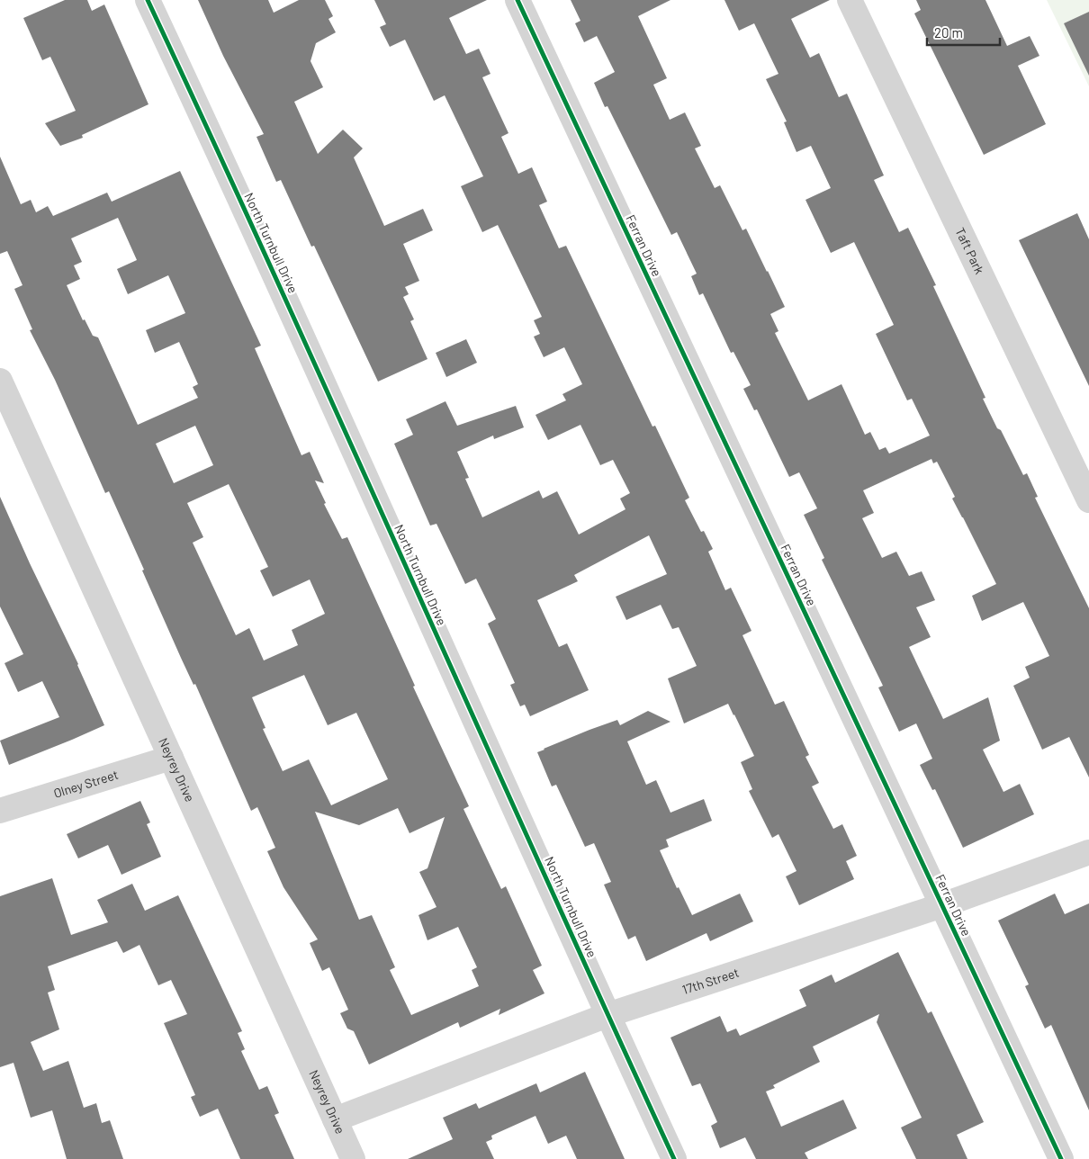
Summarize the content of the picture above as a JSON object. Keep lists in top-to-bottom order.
{
  "streets": {
    "street": [
      "North Turnbull Drive",
      "Ferran Drive",
      "Taft Park",
      "Neyrey Drive",
      "Olney Street",
      "17th Street"
    ]
  },
  "crossings": [
    ["North Turnbull Drive", "17th Street"],
    ["Ferran Drive", "17th Street"],
    ["Neyrey Drive", "Olney Street"],
    ["Neyrey Drive", "17th Street"]
  ],
  "scale_bar": "20 m"
}
